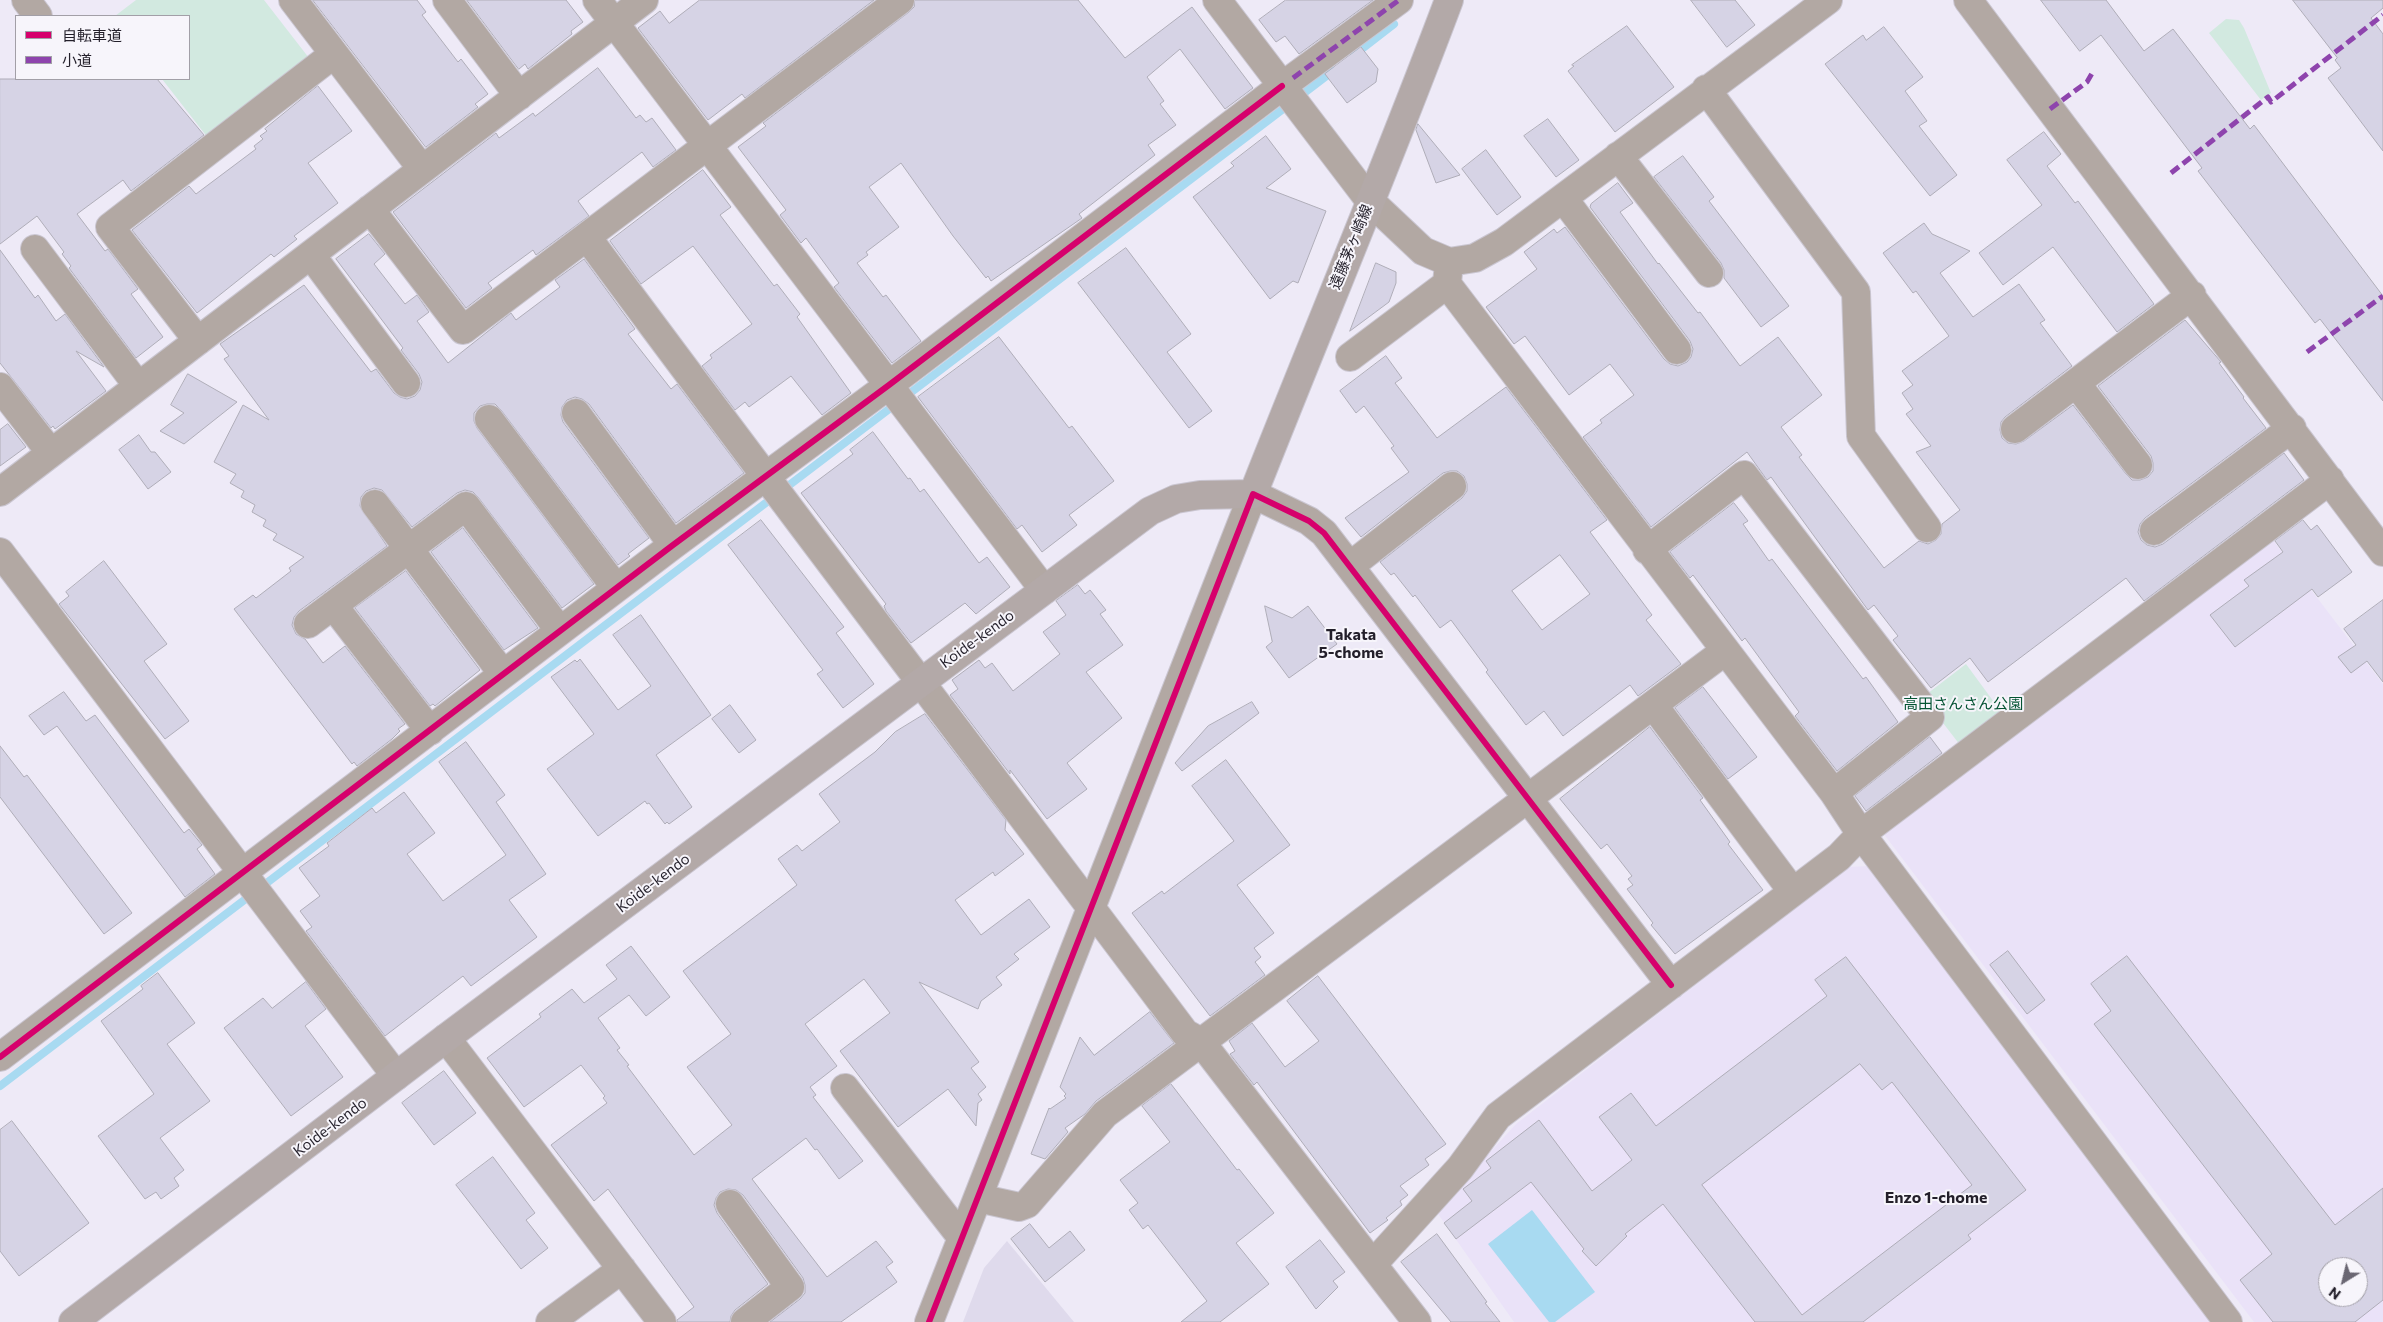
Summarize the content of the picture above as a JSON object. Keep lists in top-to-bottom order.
{
  "streets": {
    "main road": ["遠藤茅ヶ崎線", "Koide-kendo"]
  },
  "crossings": [
    ["遠藤茅ヶ崎線", "Koide-kendo"]
  ],
  "districts": ["Takata 5-chome", "Enzo 1-chome"],
  "parks": ["高田さんさん公園"],
  "legend": ["自転車道", "小道"],
  "north": "bottom left"
}
